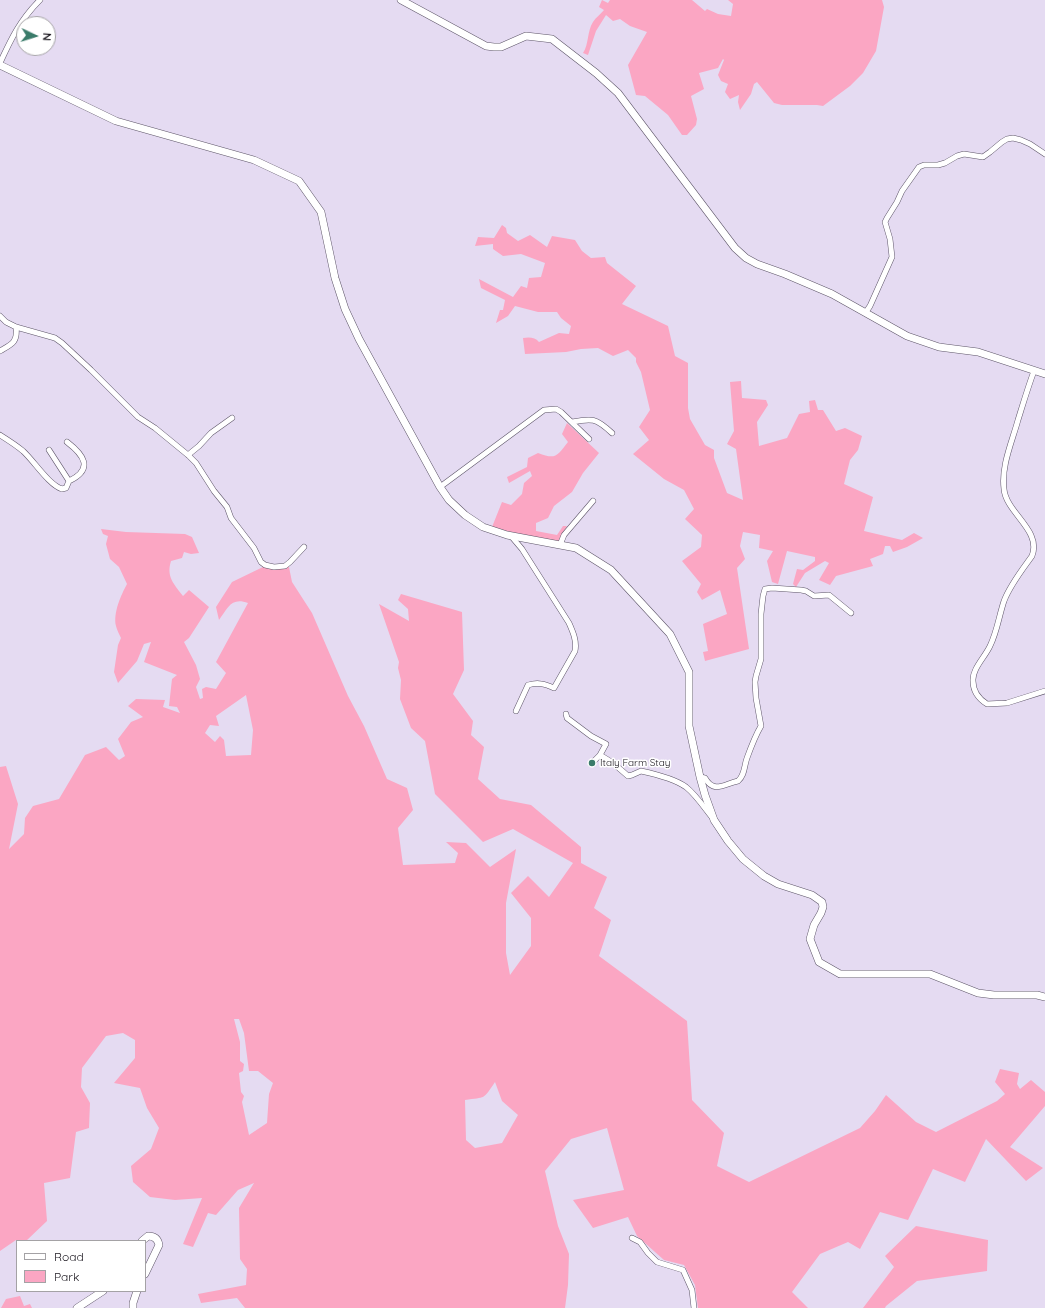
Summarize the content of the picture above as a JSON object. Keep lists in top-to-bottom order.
{
  "places": ["Italy Farm Stay"],
  "legend": ["Road", "Park"],
  "north": "right"
}
